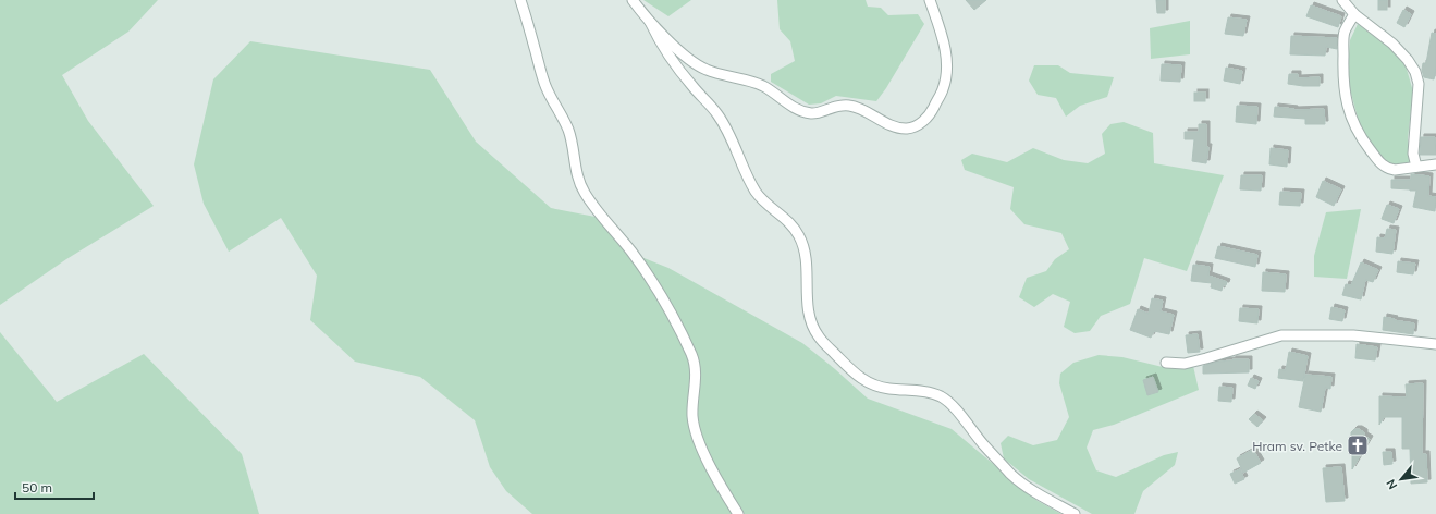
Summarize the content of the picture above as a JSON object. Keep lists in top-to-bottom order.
{
  "places": {
    "church": ["Hram sv. Petke"]
  },
  "scale_bar": "50 m",
  "north": "bottom left"
}
